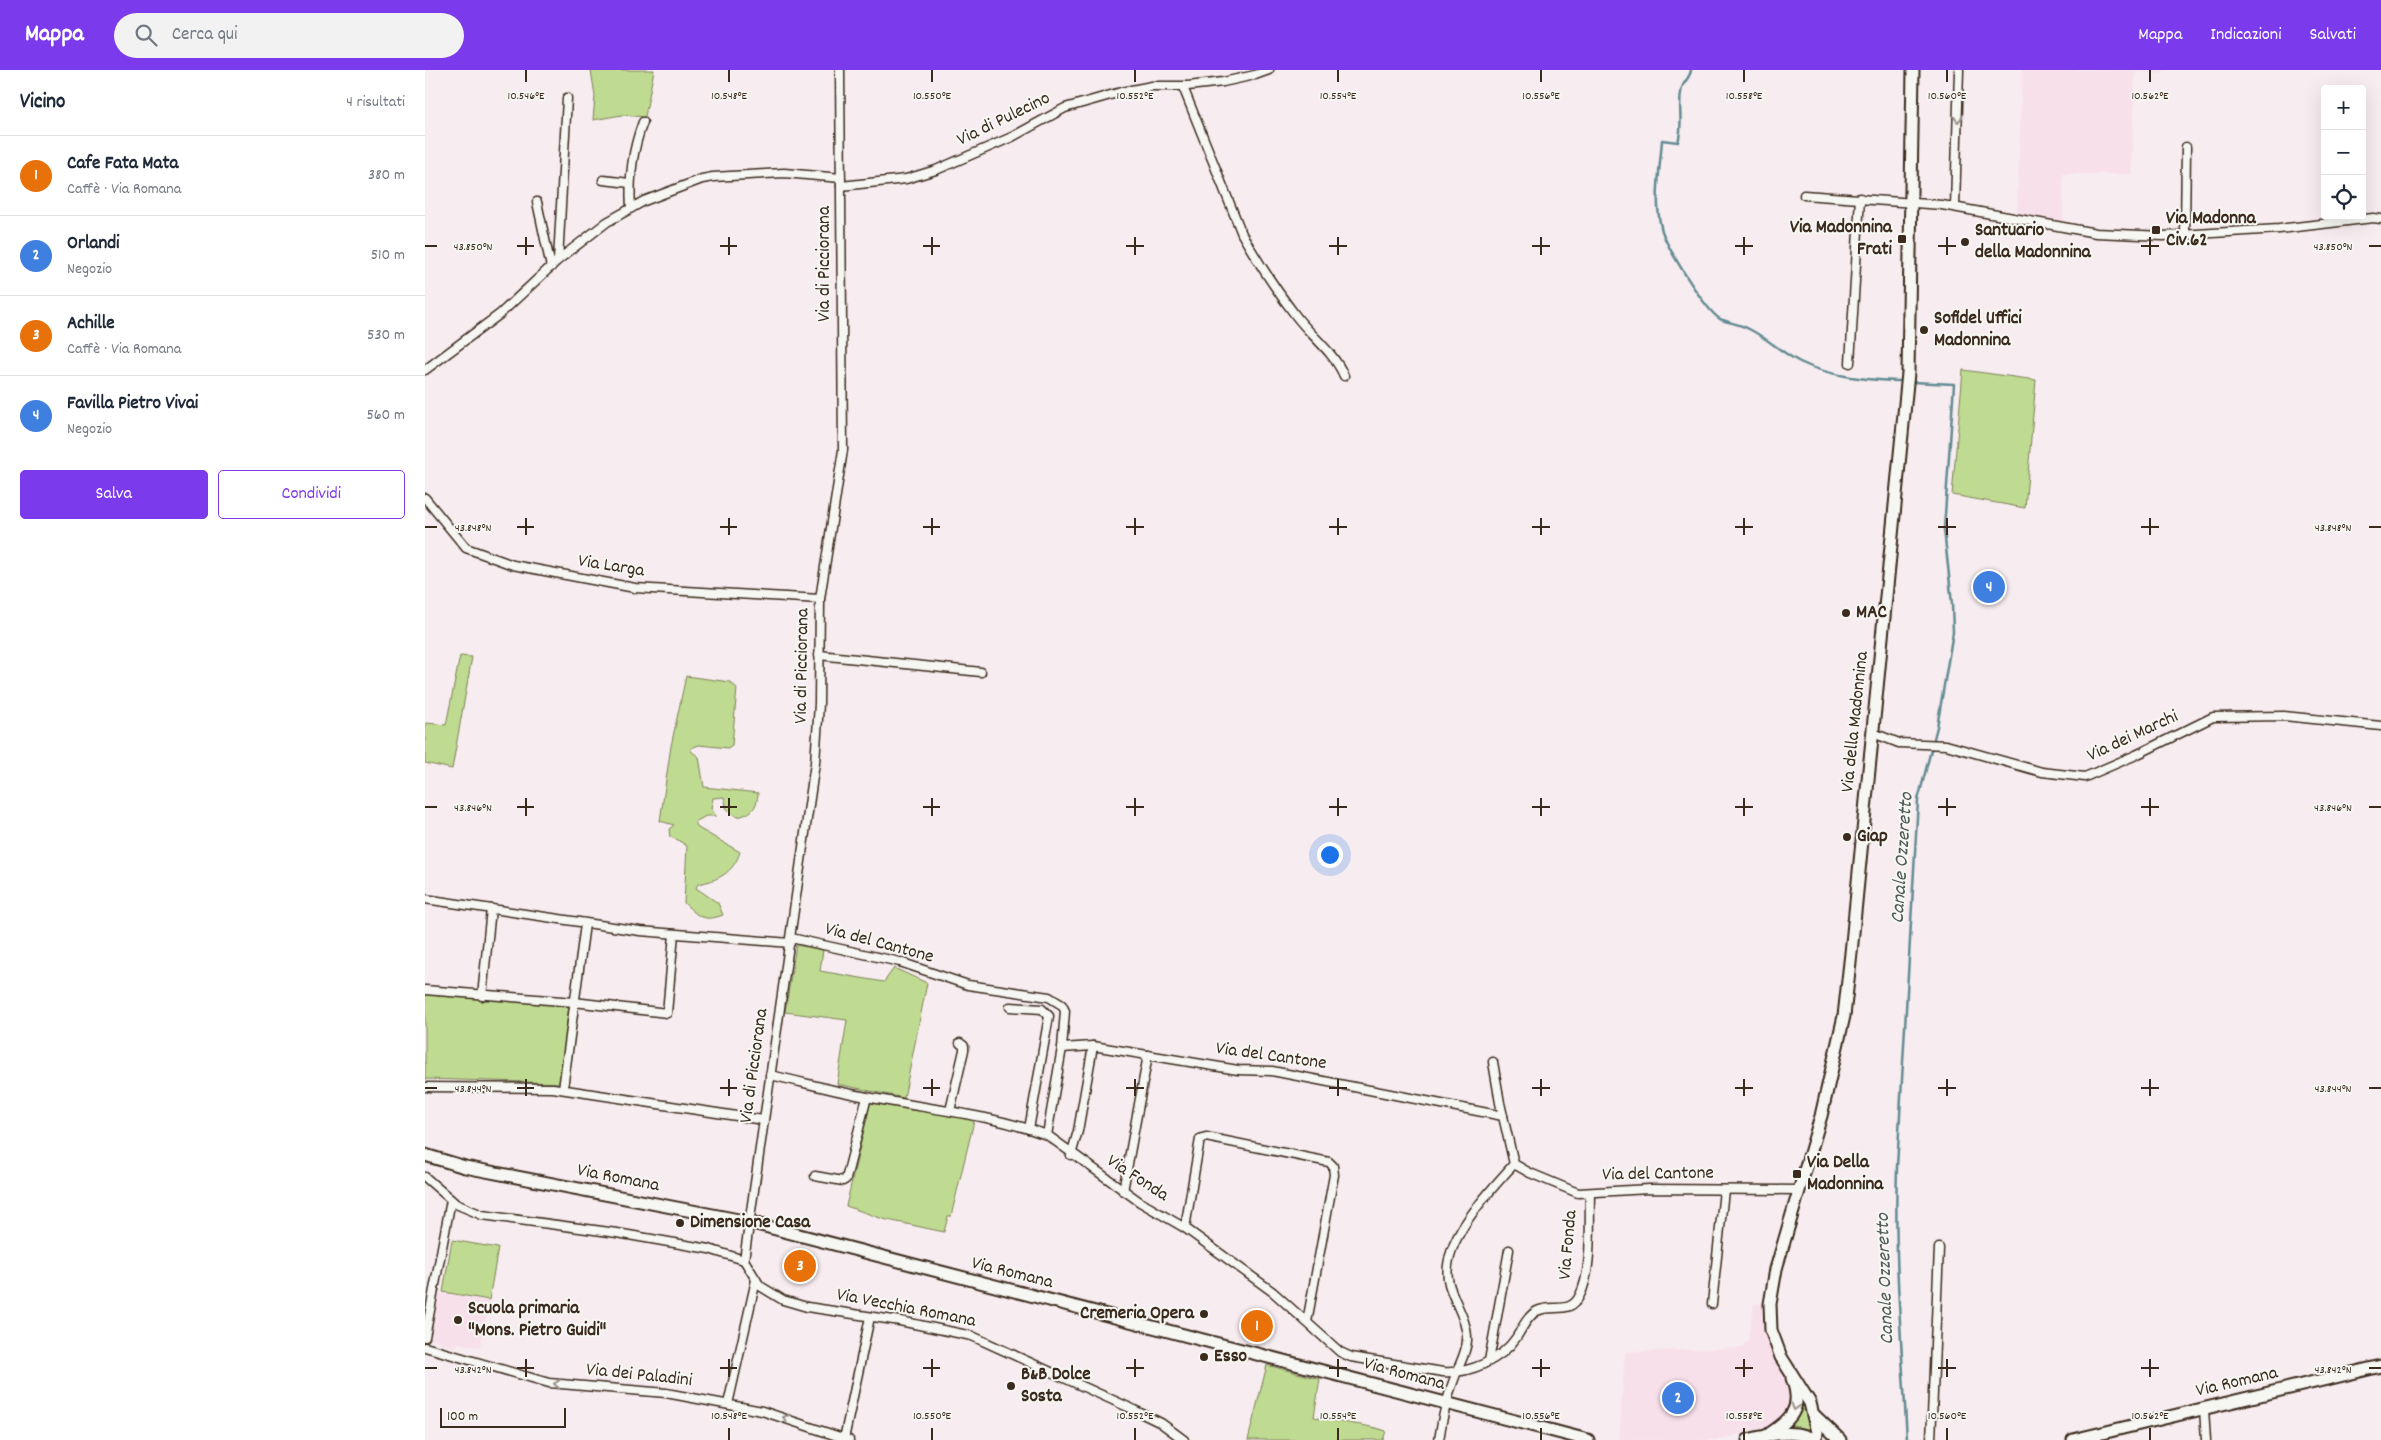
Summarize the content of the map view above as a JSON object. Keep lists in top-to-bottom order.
{
  "streets": {
    "street": [
      "Via di Pulecino",
      "Via di Picciorana",
      "Via Larga",
      "Via della Madonnina",
      "Via dei Marchi",
      "Via del Cantone",
      "Via Romana",
      "Via Fonda",
      "Via Vecchia Romana",
      "Via dei Paladini"
    ]
  },
  "crossings": [
    ["Via di Pulecino", "Via di Picciorana"],
    ["Via di Picciorana", "Via Larga"],
    ["Via di Picciorana", "Via del Cantone"],
    ["Via di Picciorana", "Via Romana"],
    ["Via di Picciorana", "Via Fonda"],
    ["Via di Picciorana", "Via Vecchia Romana"],
    ["Via della Madonnina", "Via dei Marchi"],
    ["Via della Madonnina", "Via del Cantone"],
    ["Via del Cantone", "Via Fonda"]
  ],
  "one_way": ["Via dei Paladini"],
  "water": ["Canale Ozzeretto"],
  "places": {
    "transit": ["Via Madonna Civ.62", "Via Madonnina Frati", "Via Della Madonnina"],
    "other": [
      "Santuario della Madonnina",
      "Sofidel Uffici Madonnina",
      "MAC",
      "Giap",
      "Dimensione Casa",
      "Cremeria Opera",
      "Scuola primaria \"Mons. Pietro Guidi\"",
      "Esso",
      "B&B Dolce Sosta"
    ]
  },
  "scale_bar": "100 m",
  "page": {
    "header": "Mappa",
    "search": "Cerca qui",
    "nav": ["Mappa", "Indicazioni", "Salvati"],
    "heading": ["Vicino", "4 risultati"],
    "map_buttons": ["+", "−"],
    "list": [
      {
        "mark": "1",
        "name": "Cafe Fata Mata",
        "note": "Caffè · Via Romana",
        "value": "380 m"
      },
      {
        "mark": "2",
        "name": "Orlandi",
        "note": "Negozio",
        "value": "510 m"
      },
      {
        "mark": "3",
        "name": "Achille",
        "note": "Caffè · Via Romana",
        "value": "530 m"
      },
      {
        "mark": "4",
        "name": "Favilla Pietro Vivai",
        "note": "Negozio",
        "value": "560 m"
      }
    ],
    "buttons": ["Salva", "Condividi"],
    "pins": [
      "4",
      "3",
      "1",
      "2"
    ],
    "scale": "100 m"
  },
  "coordinates": [
    "10.546°E",
    "10.548°E",
    "10.550°E",
    "10.552°E",
    "10.554°E",
    "10.556°E",
    "10.558°E",
    "10.560°E",
    "10.562°E",
    "43.850°N",
    "43.848°N",
    "43.846°N",
    "43.844°N",
    "43.842°N"
  ]
}
